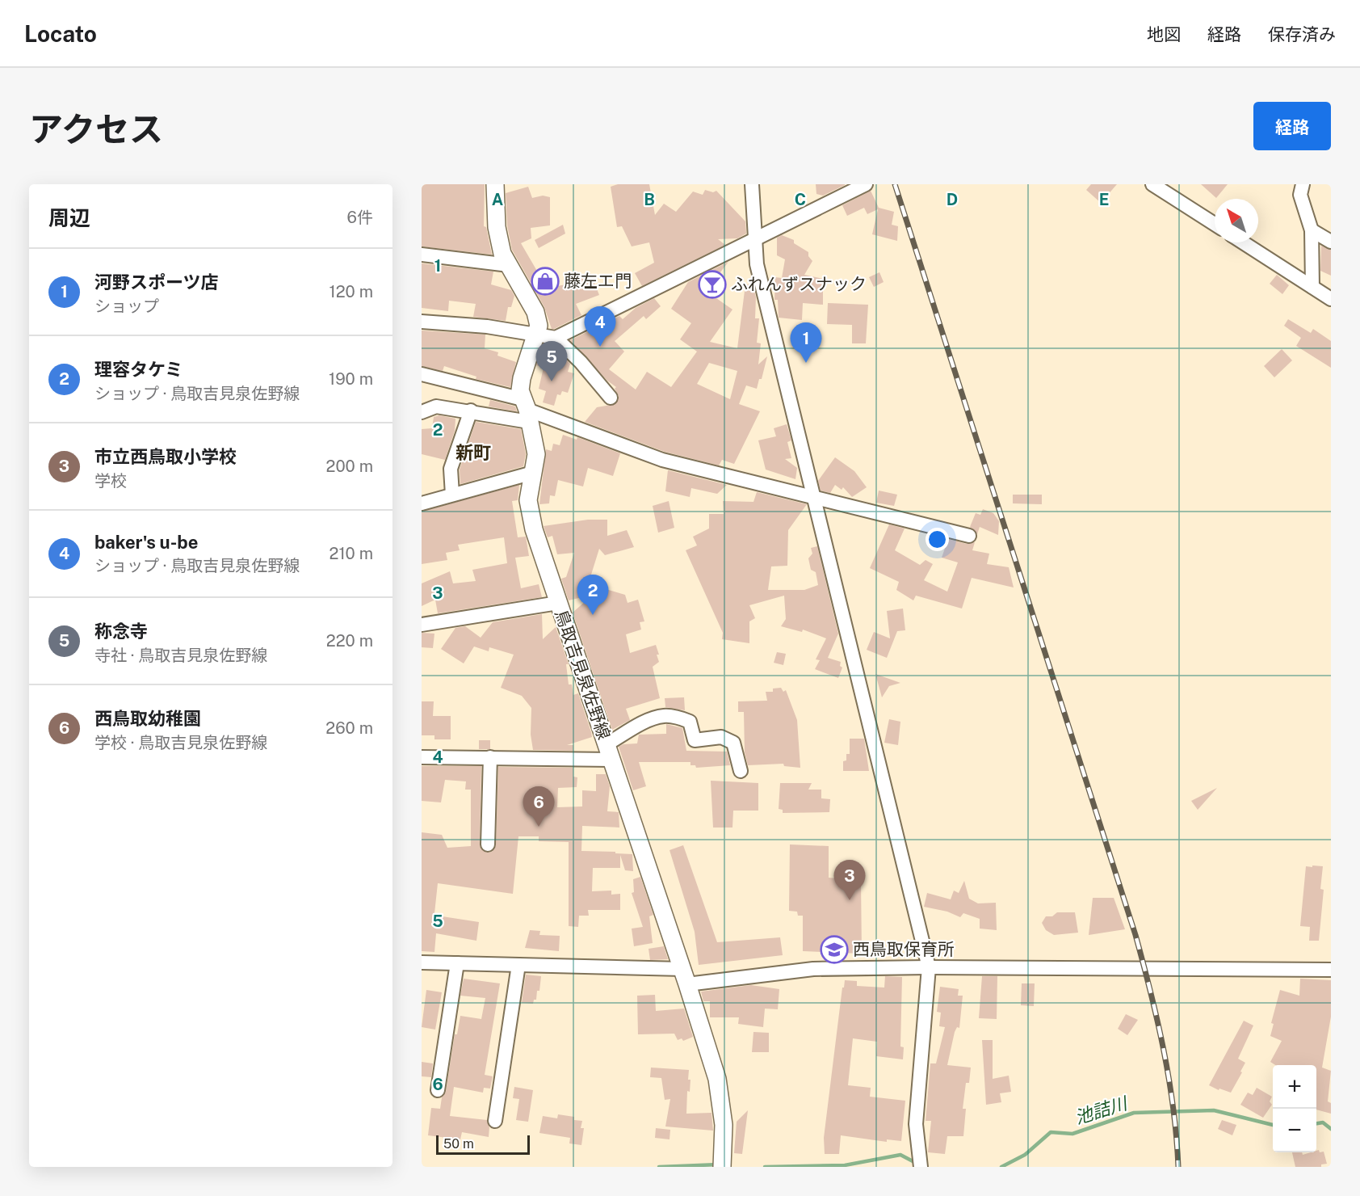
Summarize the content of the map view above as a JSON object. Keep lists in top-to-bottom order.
{
  "streets": {
    "main road": ["鳥取吉見泉佐野線"]
  },
  "districts": ["新町"],
  "water": ["池詰川"],
  "places": {
    "shop": ["藤左エ門"],
    "bar": ["ふれんずスナック"],
    "school or university": ["西鳥取保育所"]
  },
  "scale_bar": "50 m",
  "north": "top left",
  "page": {
    "header": "Locato",
    "nav": ["地図", "経路", "保存済み"],
    "title": "アクセス",
    "buttons": "経路",
    "heading": ["周辺", "6件"],
    "list": [
      {
        "mark": "1",
        "name": "河野スポーツ店",
        "note": "ショップ",
        "value": "120 m"
      },
      {
        "mark": "2",
        "name": "理容タケミ",
        "note": "ショップ · 鳥取吉見泉佐野線",
        "value": "190 m"
      },
      {
        "mark": "3",
        "name": "市立西鳥取小学校",
        "note": "学校",
        "value": "200 m"
      },
      {
        "mark": "4",
        "name": "baker's u-be",
        "note": "ショップ · 鳥取吉見泉佐野線",
        "value": "210 m"
      },
      {
        "mark": "5",
        "name": "称念寺",
        "note": "寺社 · 鳥取吉見泉佐野線",
        "value": "220 m"
      },
      {
        "mark": "6",
        "name": "西鳥取幼稚園",
        "note": "学校 · 鳥取吉見泉佐野線",
        "value": "260 m"
      }
    ],
    "pins": [
      "4",
      "1",
      "5",
      "2",
      "6",
      "3"
    ],
    "map_buttons": ["+", "−"],
    "scale": "50 m"
  },
  "grid": {
    "columns": [
      "A",
      "B",
      "C",
      "D",
      "E"
    ],
    "rows": [
      "1",
      "2",
      "3",
      "4",
      "5",
      "6"
    ]
  }
}
